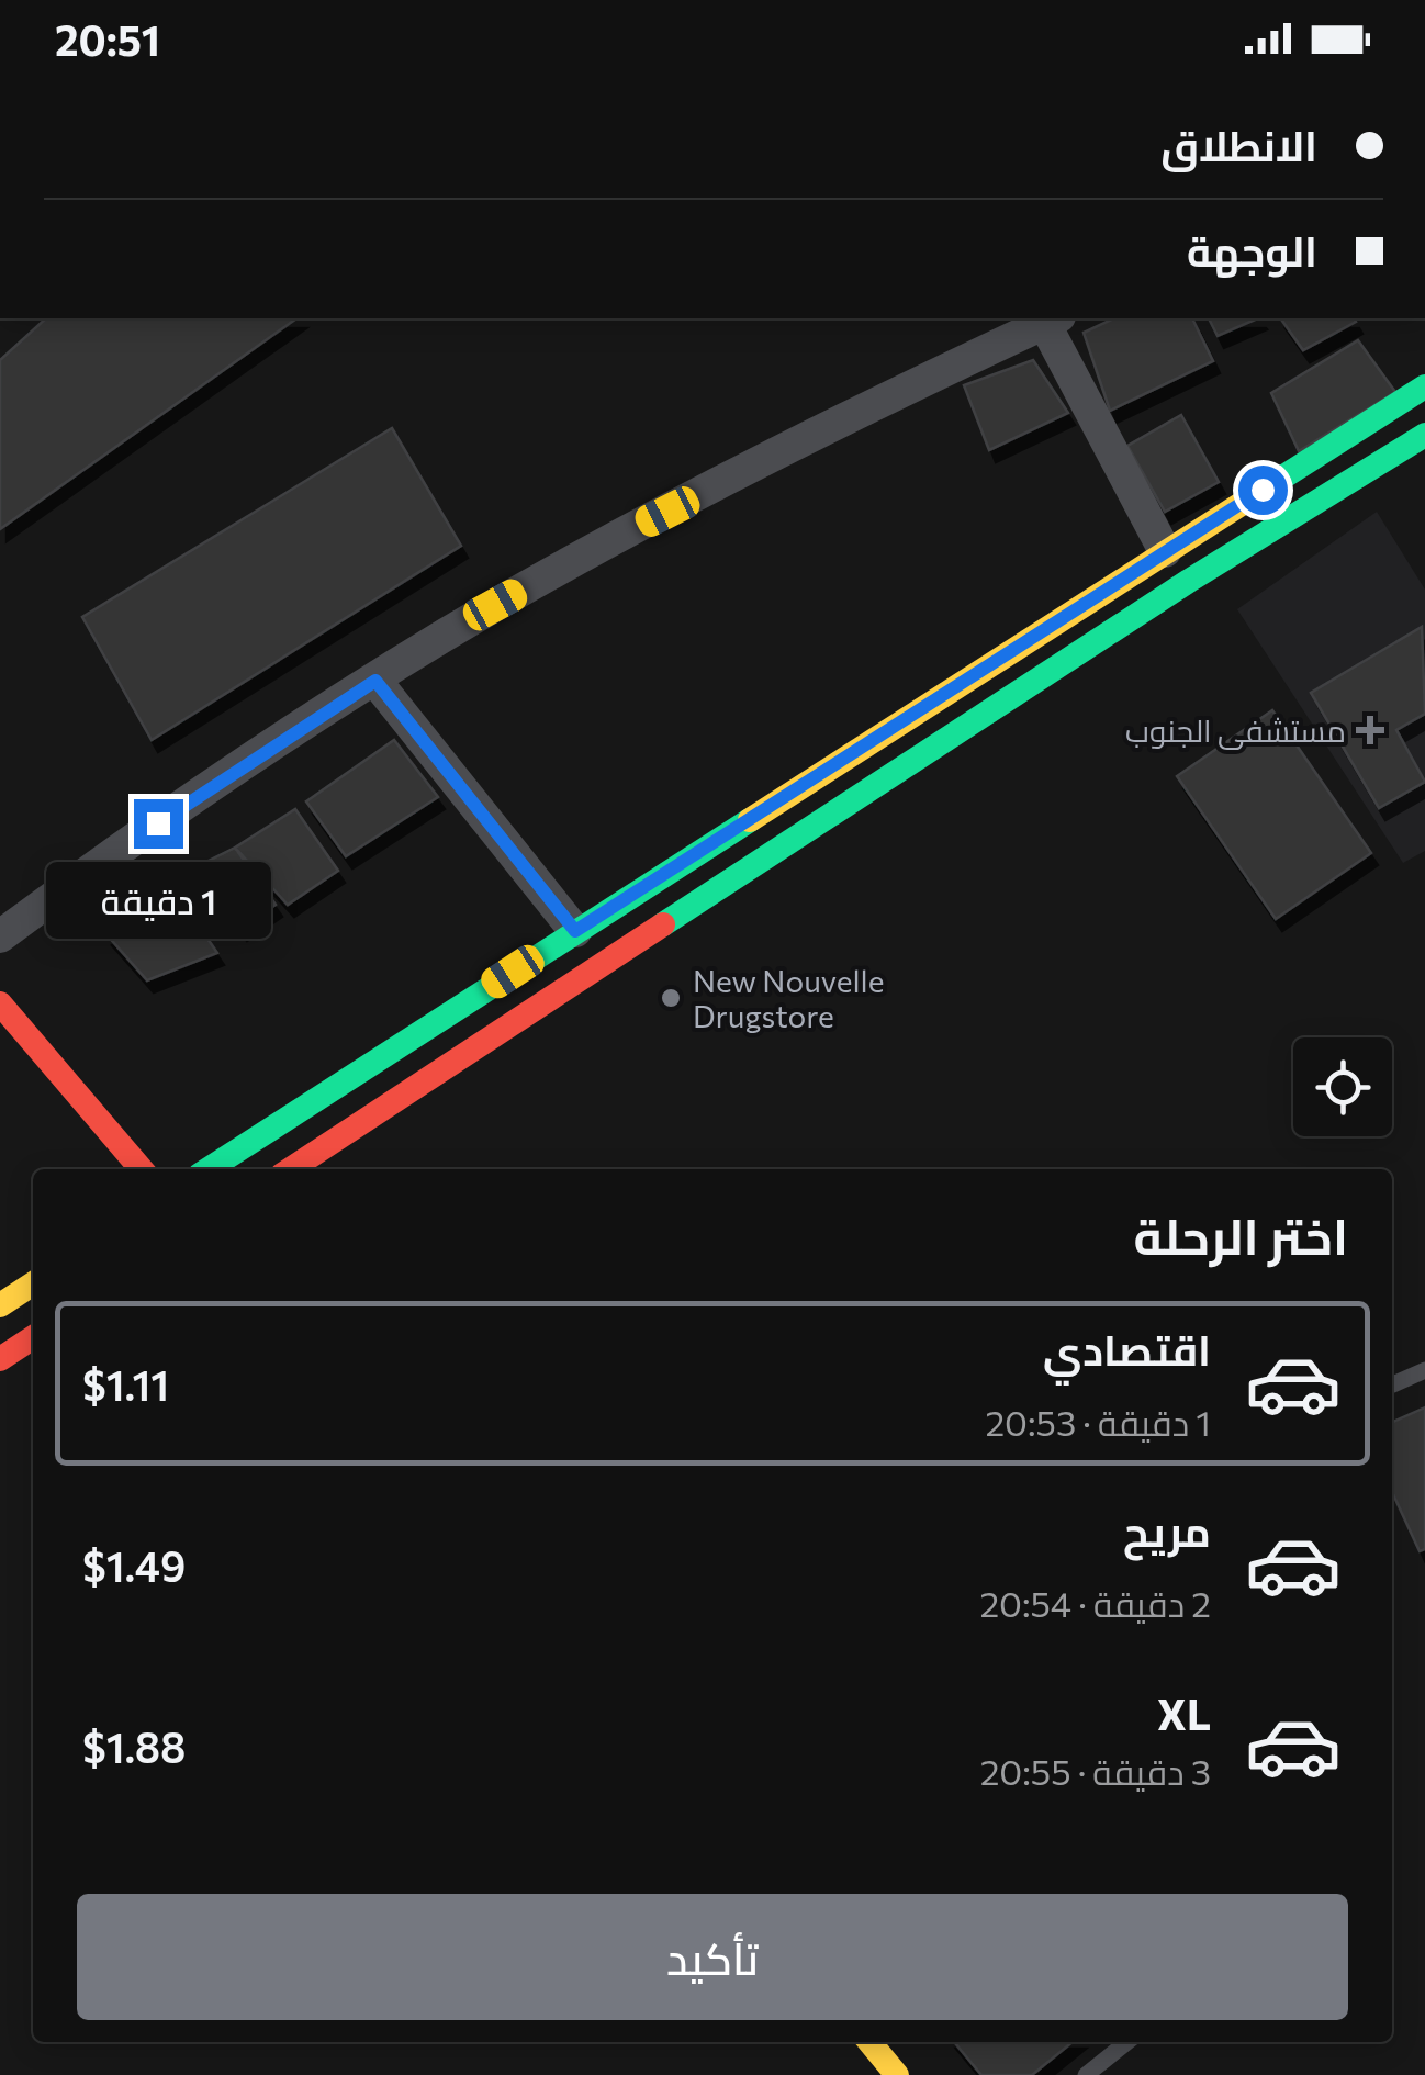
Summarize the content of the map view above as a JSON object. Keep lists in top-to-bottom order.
{
  "places": {
    "health": ["مستشفى الجنوب"],
    "other": ["New Nouvelle Drugstore"]
  },
  "page": {
    "status": "20:51",
    "banner": ["الانطلاق", "الوجهة"],
    "bubble": "1 دقيقة",
    "heading": "اختر الرحلة",
    "list": [
      {
        "name": "اقتصادي",
        "note": "1 دقيقة · 20:53",
        "value": "$1.11"
      },
      {
        "name": "مريح",
        "note": "2 دقيقة · 20:54",
        "value": "$1.49"
      },
      {
        "name": "XL",
        "note": "3 دقيقة · 20:55",
        "value": "$1.88"
      }
    ],
    "buttons": "تأكيد"
  }
}
